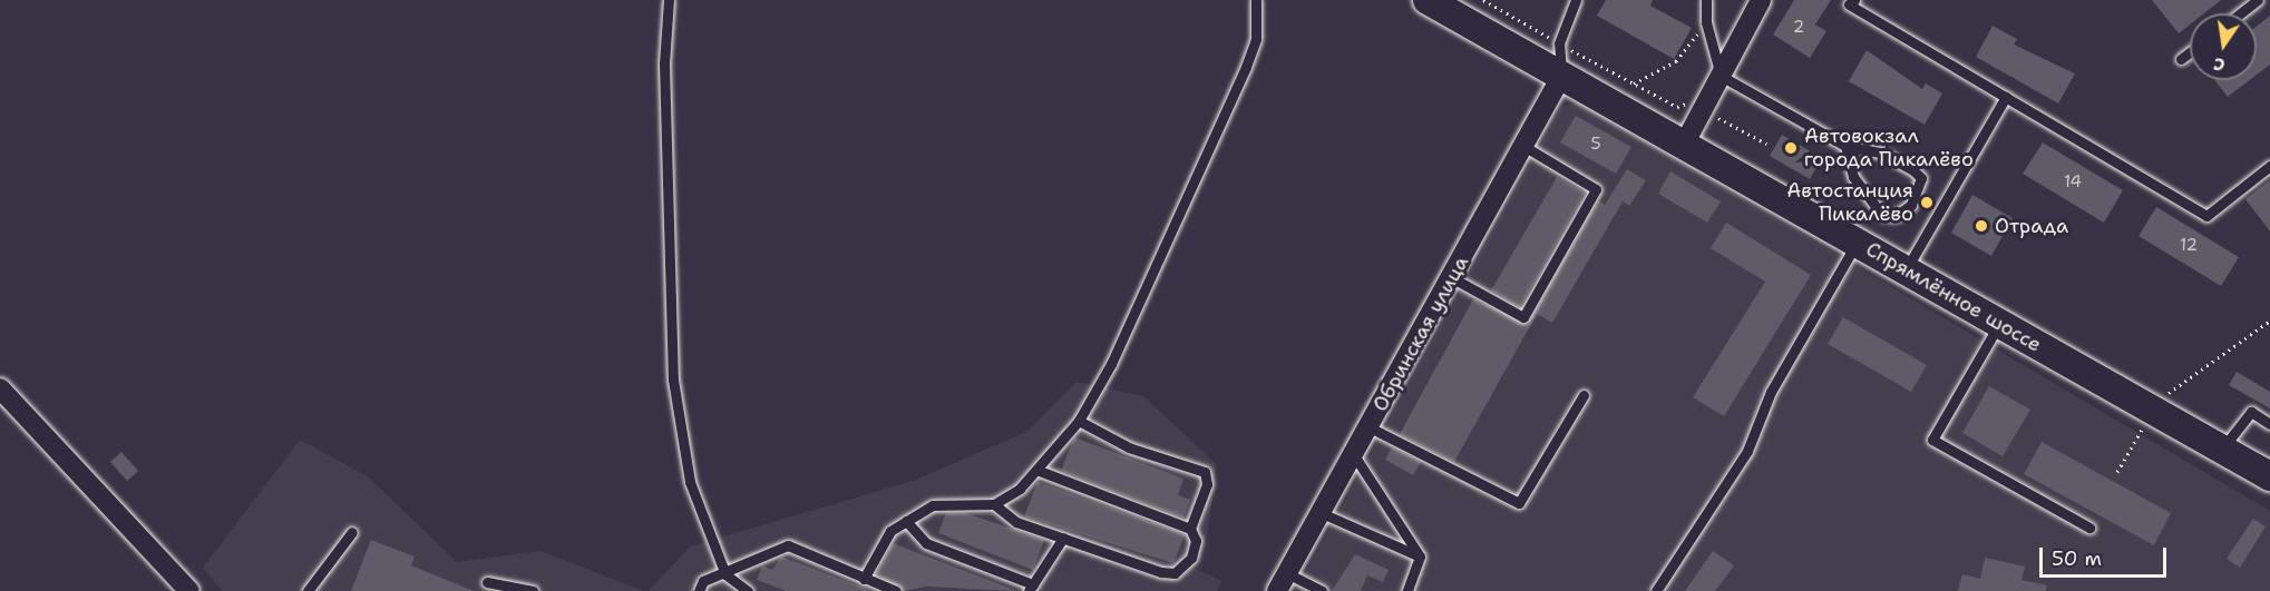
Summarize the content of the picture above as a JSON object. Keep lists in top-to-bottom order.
{
  "streets": {
    "main road": ["Спрямлённое шоссе"],
    "street": ["Обринская улица"]
  },
  "crossings": [
    ["Спрямлённое шоссе", "Обринская улица"]
  ],
  "places": ["Автовокзал города Пикалёво", "Автостанция Пикалёво", "Отрада"],
  "house_numbers": [
    "2",
    "5",
    "14",
    "12"
  ],
  "scale_bar": "50 m",
  "north": "bottom"
}
